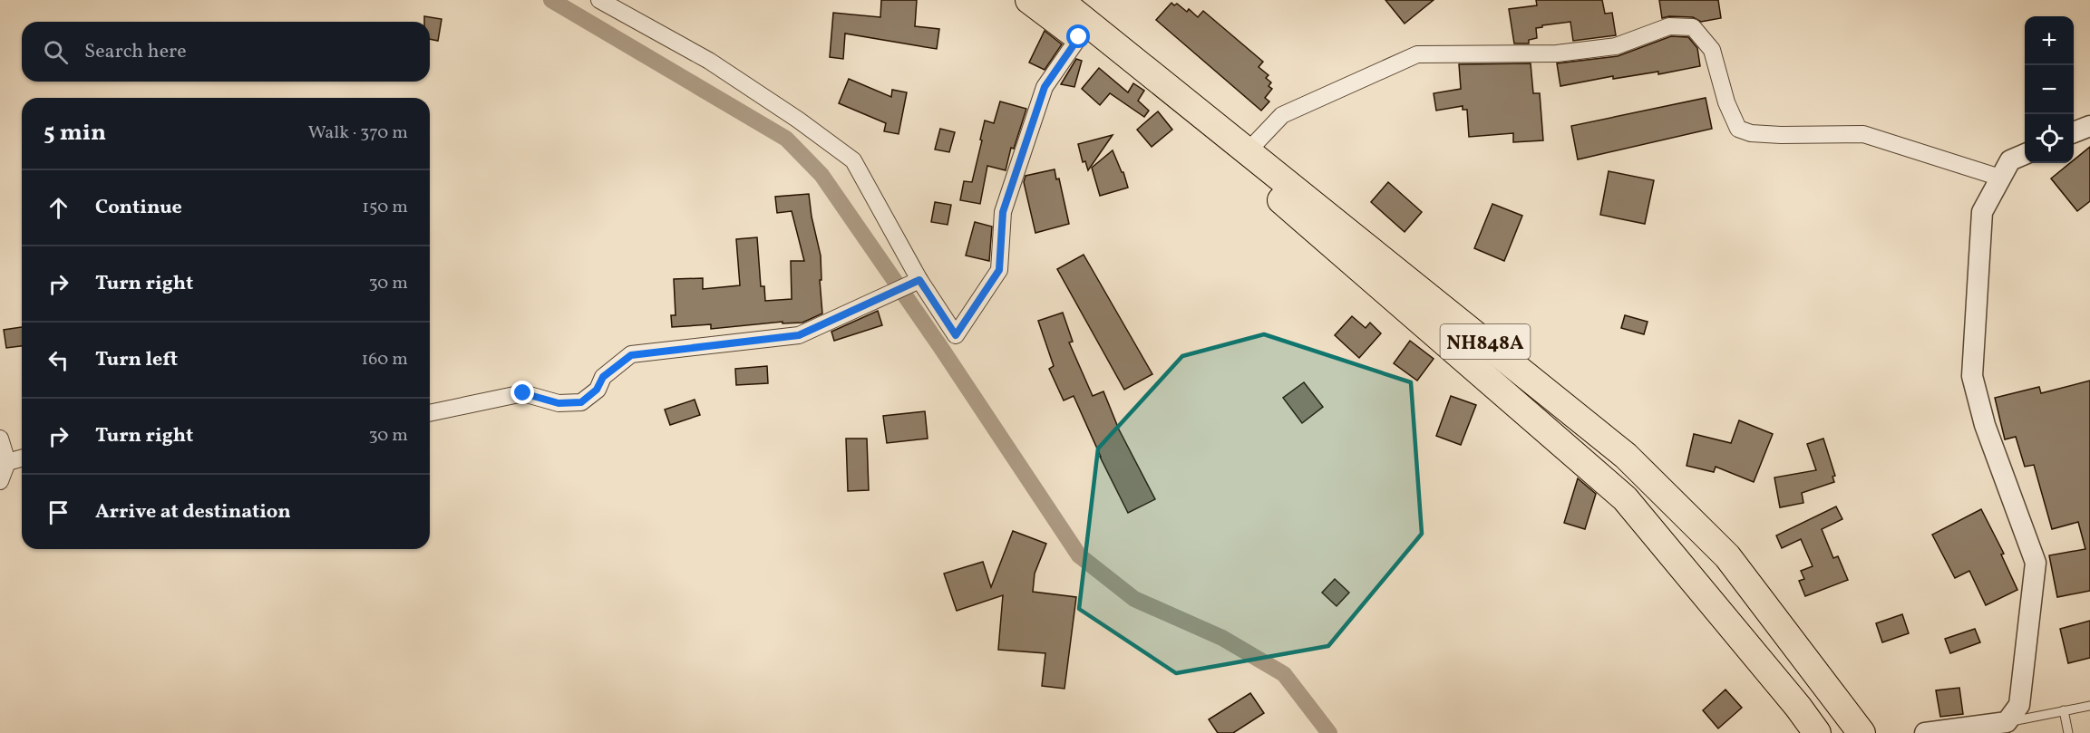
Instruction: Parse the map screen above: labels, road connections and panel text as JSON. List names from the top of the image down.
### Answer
{
  "streets": {
    "highway": ["NH848A"]
  },
  "page": {
    "map_buttons": ["+", "−"],
    "search": "Search here",
    "heading": ["5 min", "Walk · 370 m"],
    "list": [
      ["Continue", "150 m"],
      ["Turn right", "30 m"],
      ["Turn left", "160 m"],
      ["Turn right", "30 m"],
      "Arrive at destination"
    ]
  }
}
